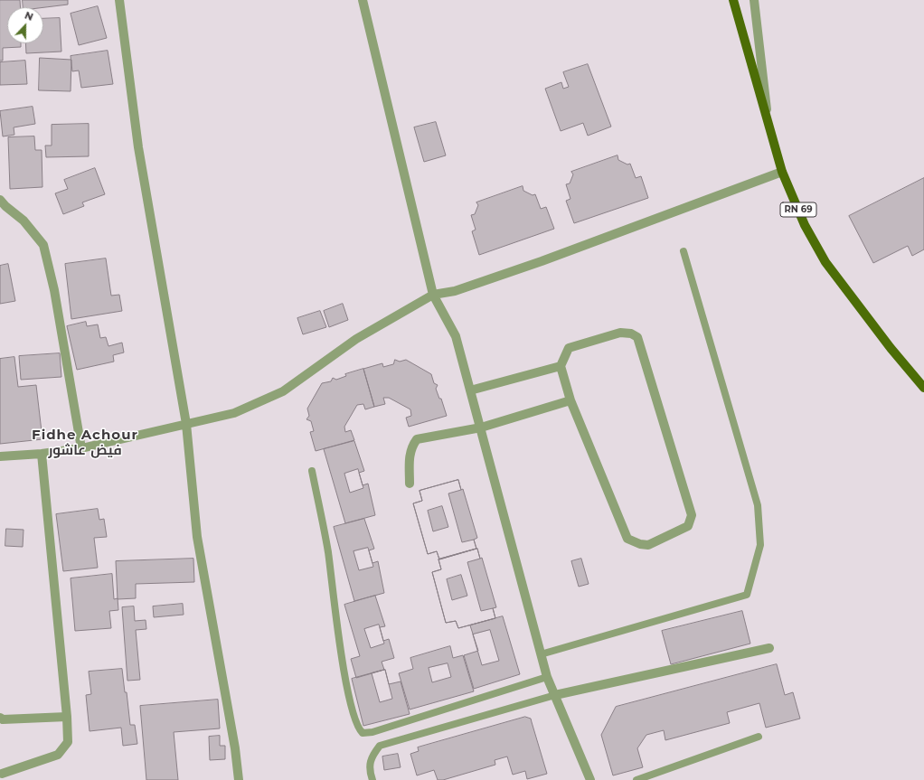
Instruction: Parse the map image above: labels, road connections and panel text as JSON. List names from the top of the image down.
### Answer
{
  "streets": {
    "main road": ["RN 69"]
  },
  "districts": ["Fidhe Achour فيض عاشور"],
  "north": "top"
}
